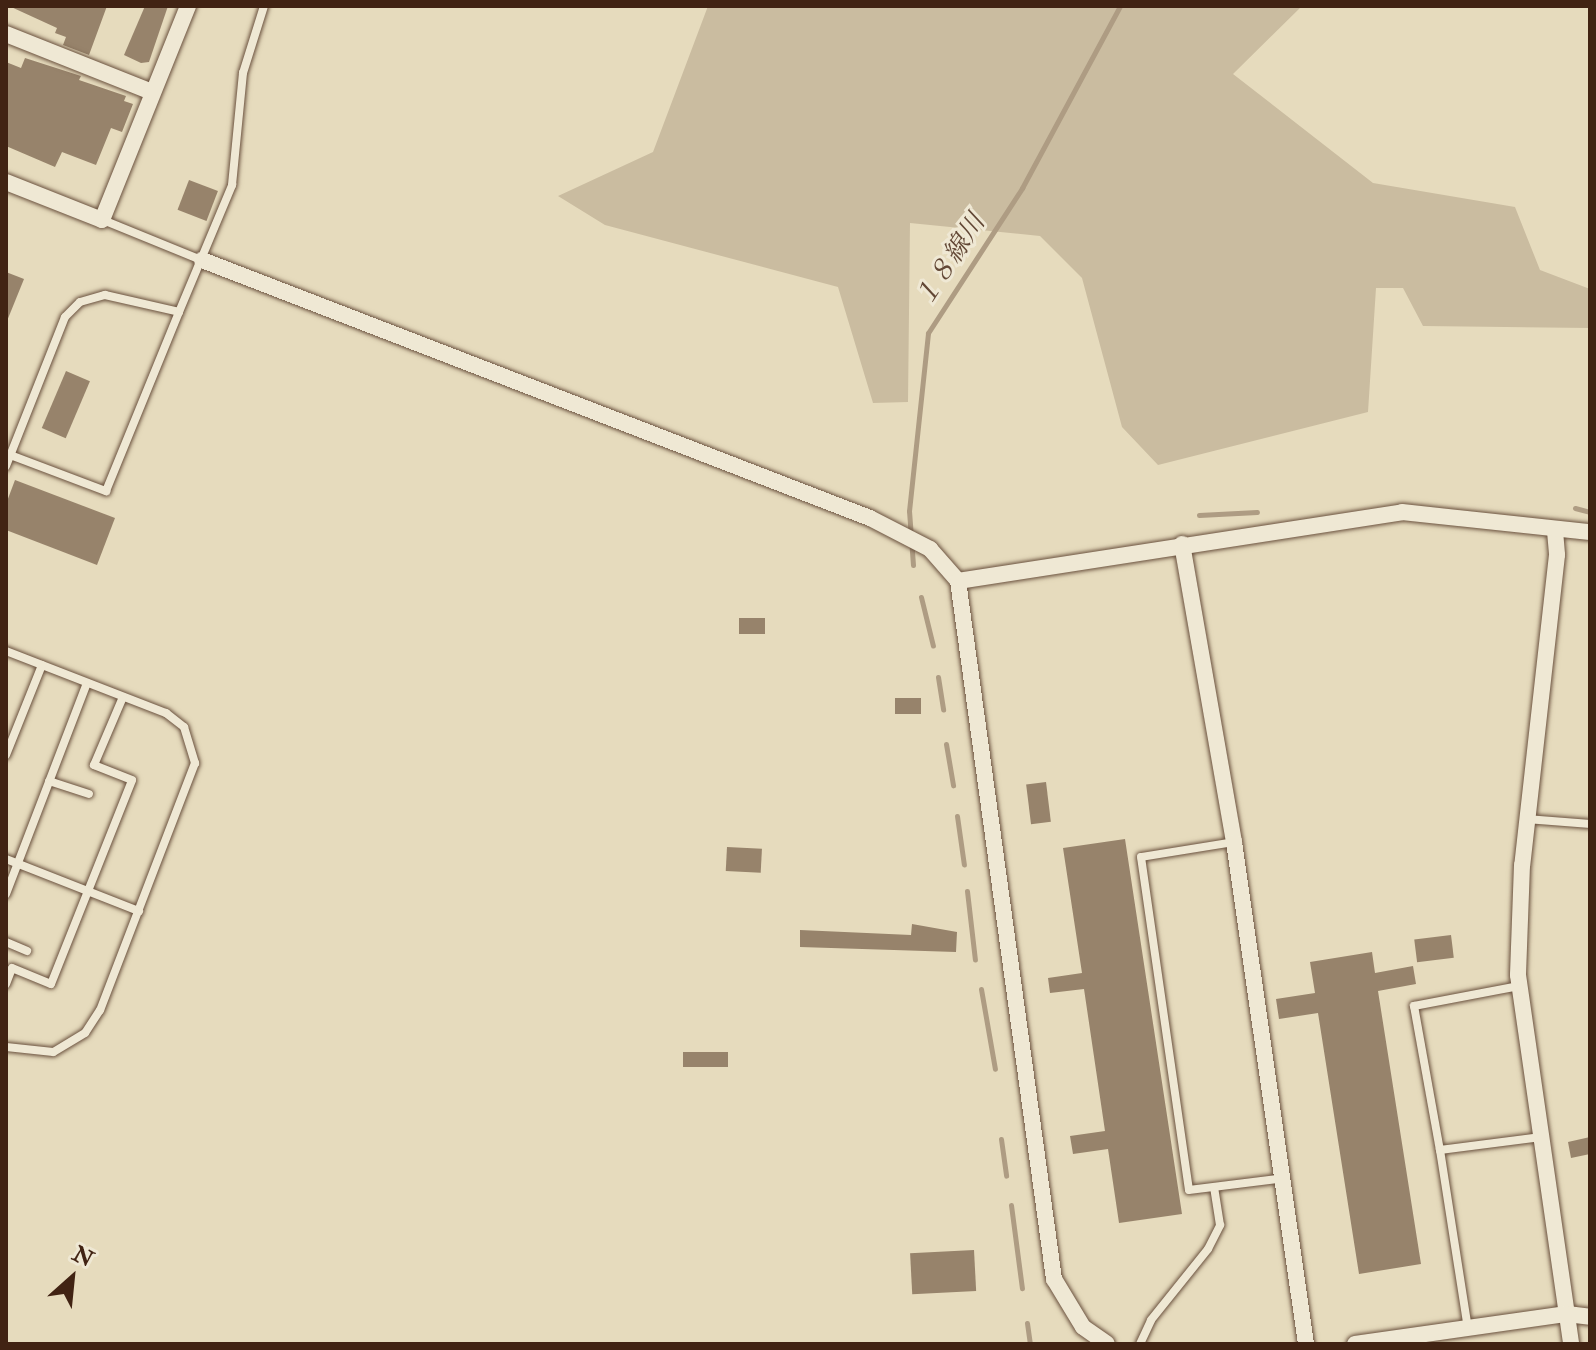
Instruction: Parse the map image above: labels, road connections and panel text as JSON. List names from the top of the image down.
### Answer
{
  "water": ["１８線川"],
  "north": "top right"
}
